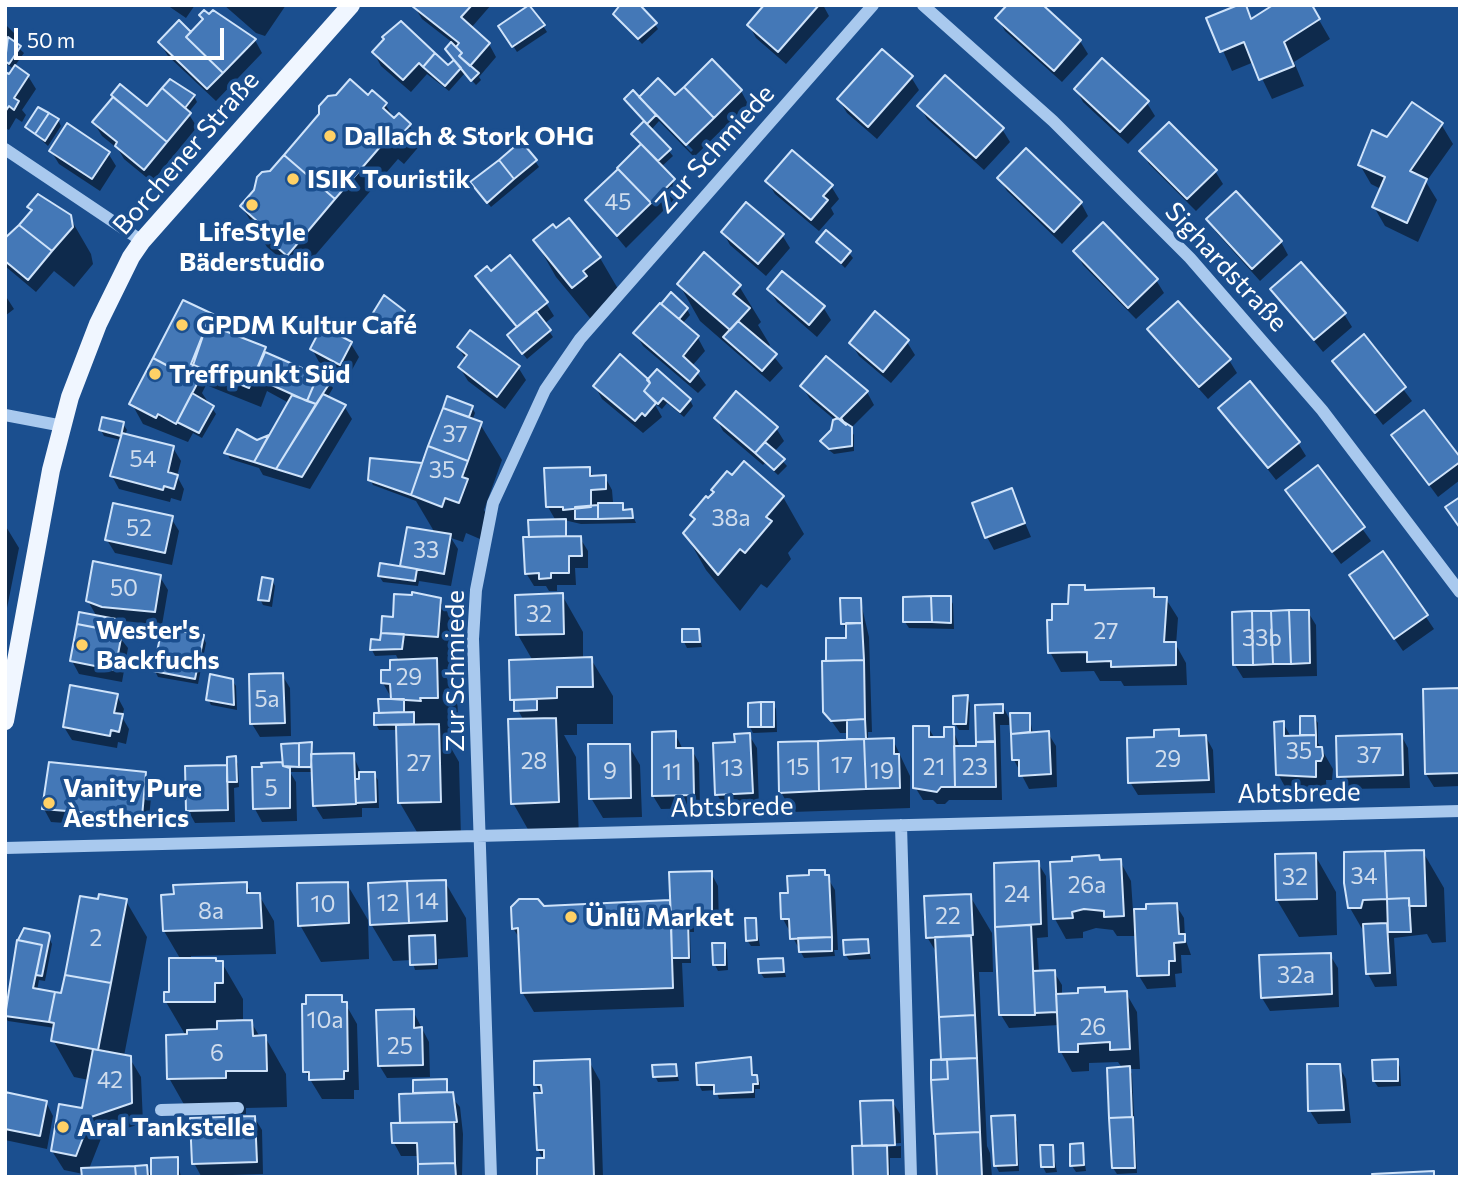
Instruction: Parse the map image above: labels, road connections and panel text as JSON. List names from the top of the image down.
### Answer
{
  "streets": {
    "main road": ["Borchener Straße"],
    "street": ["Zur Schmiede", "Sighardstraße", "Abtsbrede"]
  },
  "crossings": [
    ["Zur Schmiede", "Abtsbrede"]
  ],
  "places": [
    "Dallach & Stork OHG",
    "ISIK Touristik",
    "LifeStyle Bäderstudio",
    "GPDM Kultur Café",
    "Treffpunkt Süd",
    "Wester's Backfuchs",
    "Vanity Pure Àestherics",
    "Ünlü Market",
    "Aral Tankstelle"
  ],
  "house_numbers": [
    "45",
    "37",
    "54",
    "35",
    "38a",
    "52",
    "33",
    "50",
    "32",
    "27",
    "33b",
    "29",
    "5a",
    "35",
    "37",
    "29",
    "28",
    "27",
    "17",
    "15",
    "21",
    "23",
    "13",
    "9",
    "19",
    "11",
    "5",
    "34",
    "32",
    "26a",
    "24",
    "14",
    "12",
    "10",
    "8a",
    "22",
    "2",
    "32a",
    "10a",
    "26",
    "25",
    "6",
    "42"
  ],
  "scale_bar": "50 m"
}
